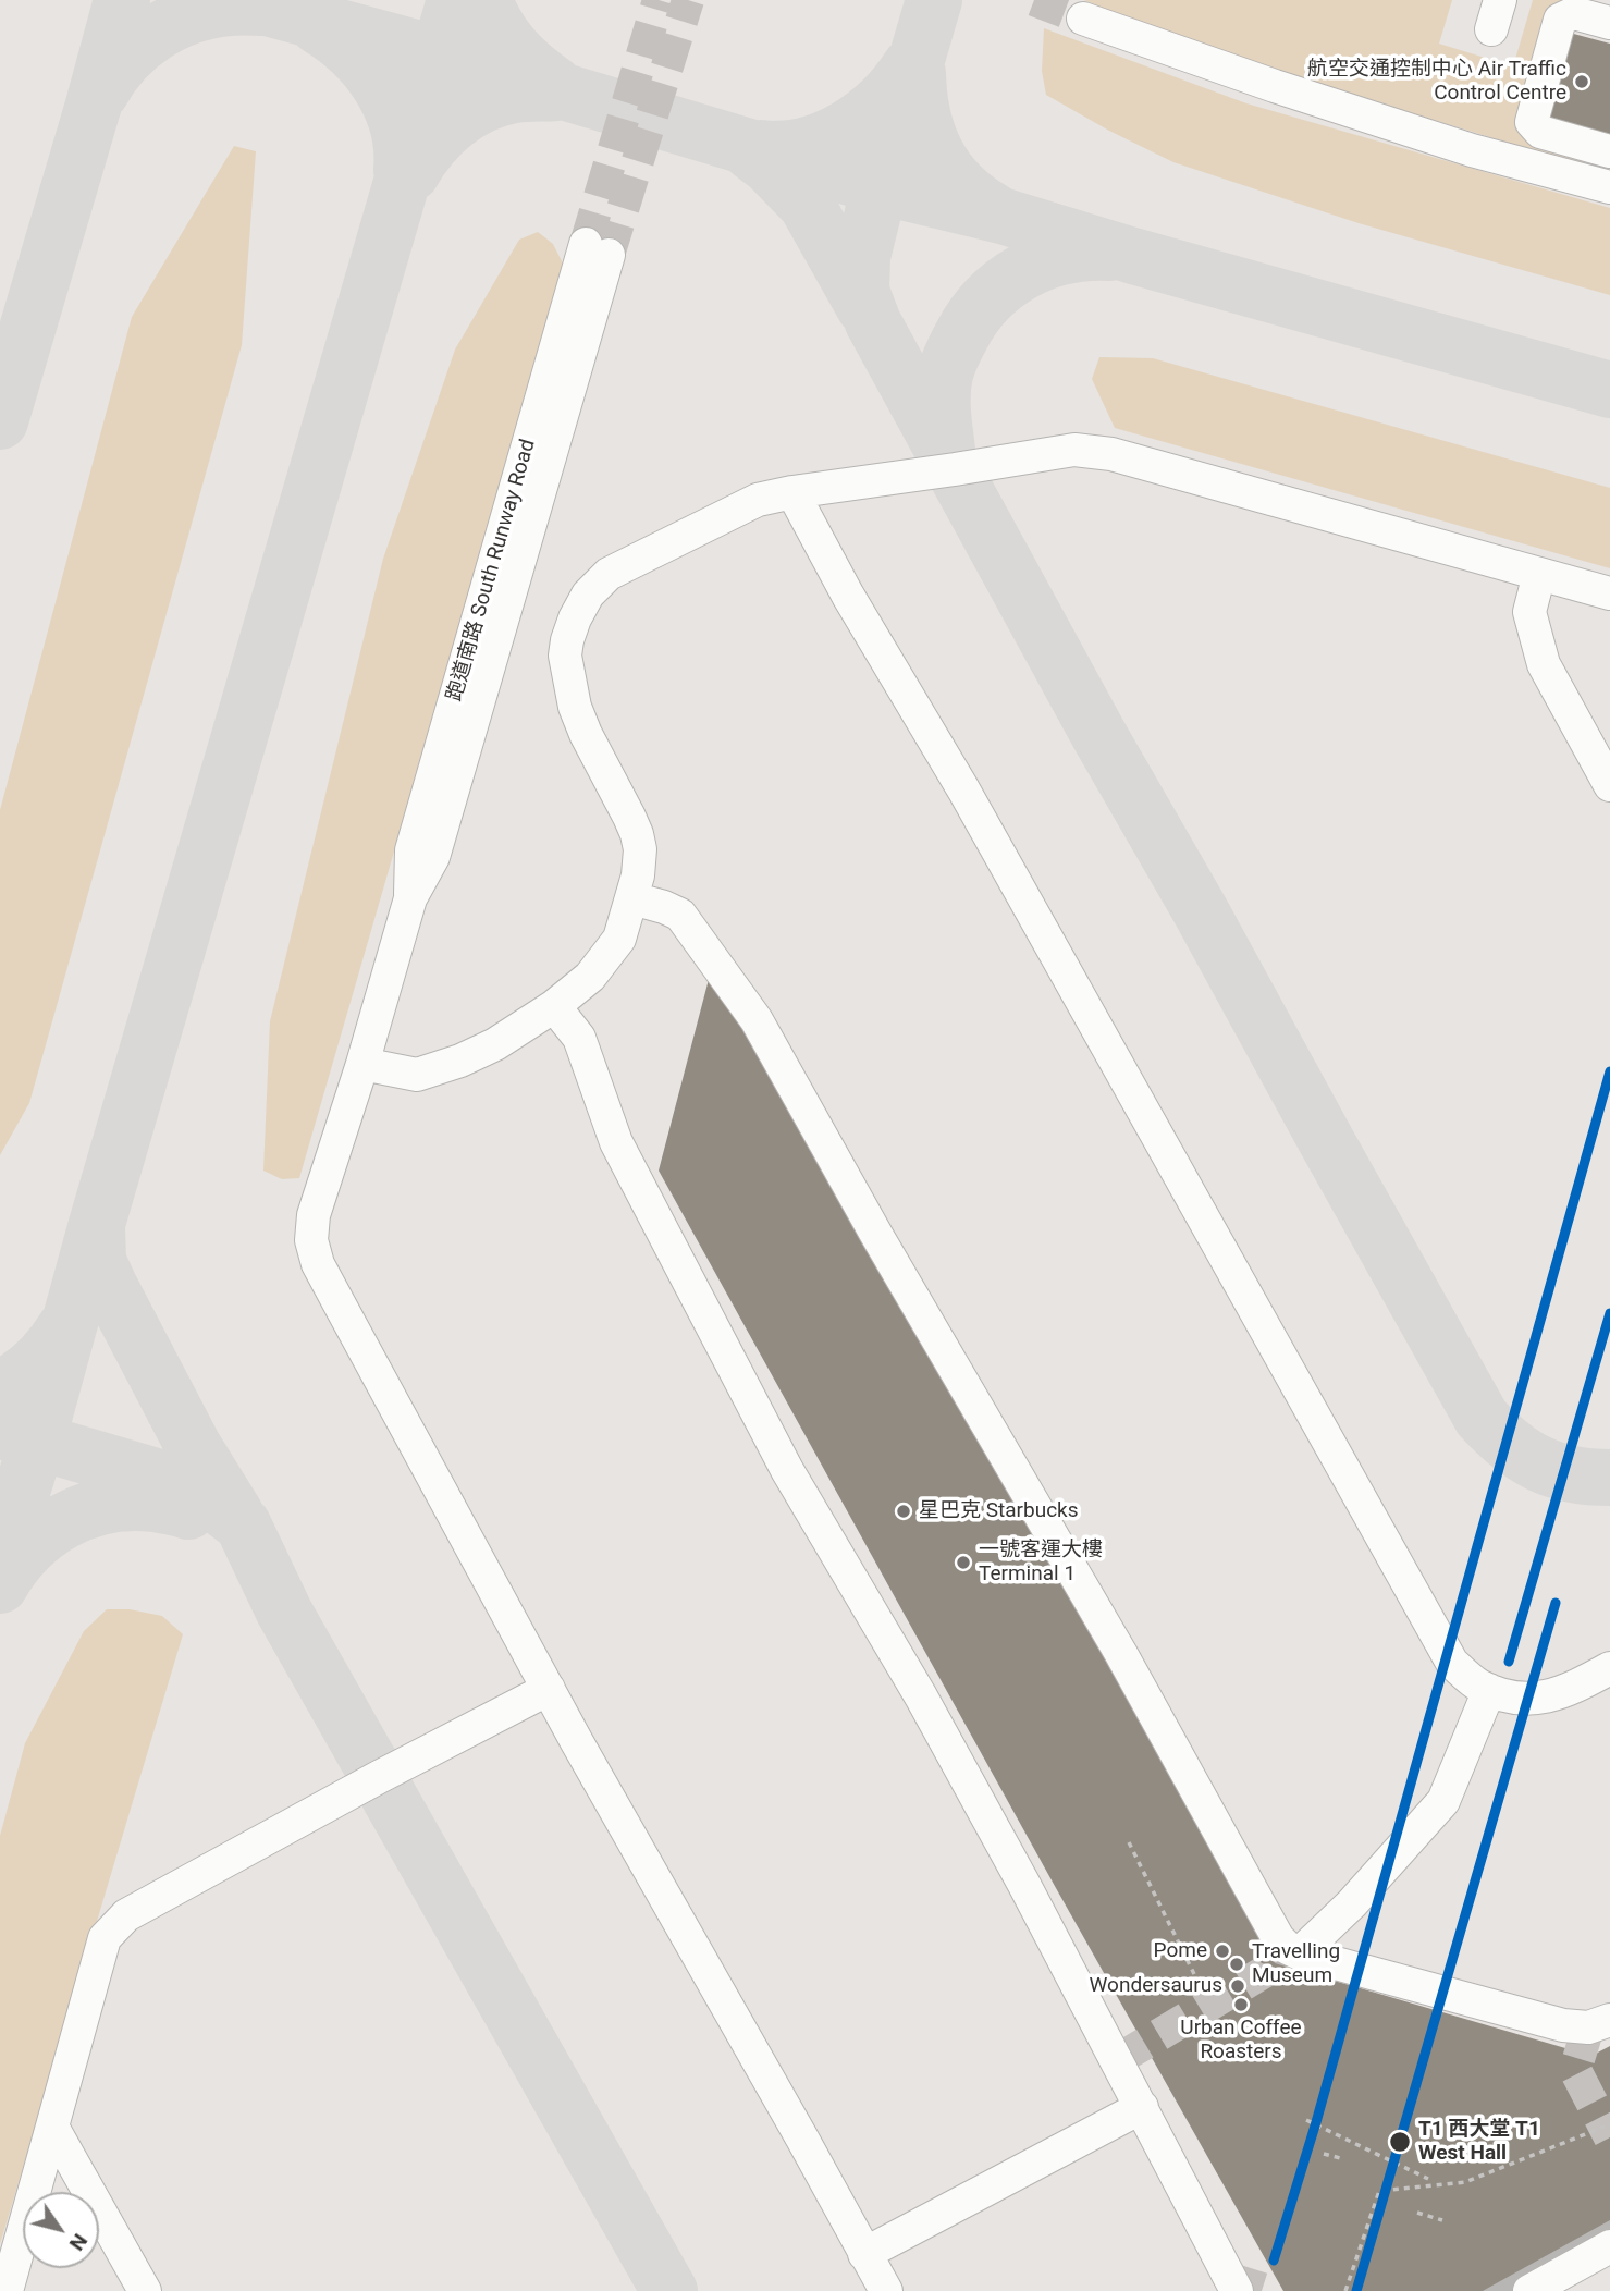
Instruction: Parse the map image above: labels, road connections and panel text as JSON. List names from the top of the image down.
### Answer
{
  "streets": {
    "lane": ["跑道南路 South Runway Road"]
  },
  "places": [
    "航空交通控制中心 Air Traffic Control Centre",
    "星巴克 Starbucks",
    "一號客運大樓 Terminal 1",
    "Pome",
    "Travelling Museum",
    "Wondersaurus",
    "Urban Coffee Roasters",
    "T1 西大堂 T1 West Hall"
  ],
  "north": "bottom right"
}
